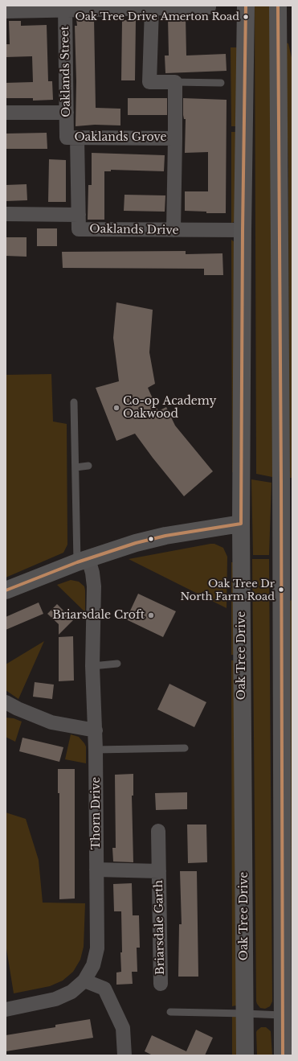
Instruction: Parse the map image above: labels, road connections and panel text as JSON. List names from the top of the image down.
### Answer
{
  "streets": {
    "street": [
      "Oaklands Street",
      "Oaklands Grove",
      "Oaklands Drive",
      "Oak Tree Drive",
      "Thorn Drive",
      "Briarsdale Garth"
    ]
  },
  "crossings": [
    ["Oaklands Street", "Oaklands Grove"],
    ["Oaklands Street", "Oaklands Drive"],
    ["Oaklands Grove", "Oaklands Drive"],
    ["Oaklands Drive", "Oak Tree Drive"],
    ["Thorn Drive", "Briarsdale Garth"]
  ],
  "places": [
    "Oak Tree Drive Amerton Road",
    "Co-op Academy Oakwood",
    "Oak Tree Dr North Farm Road",
    "Briarsdale Croft"
  ]
}
